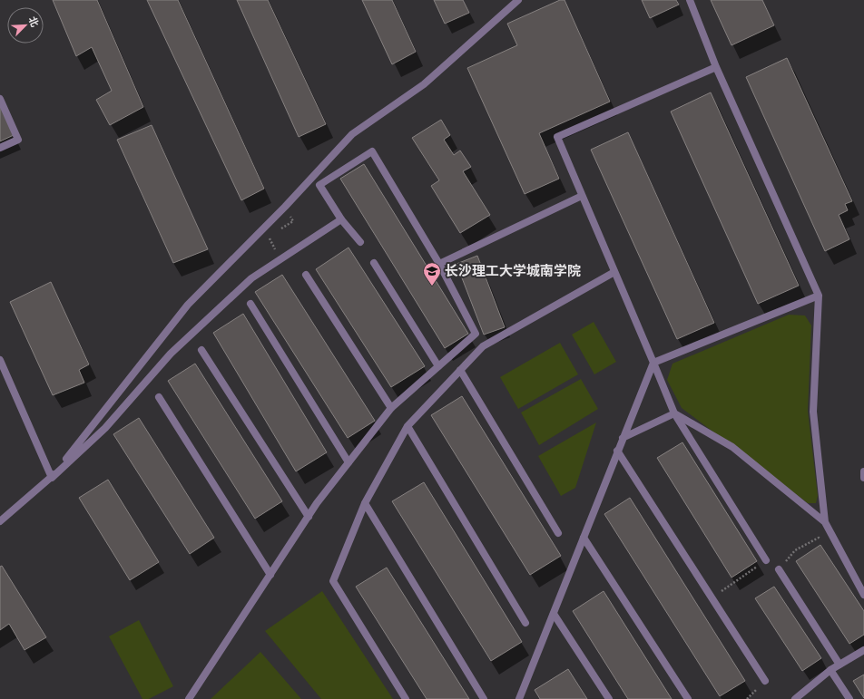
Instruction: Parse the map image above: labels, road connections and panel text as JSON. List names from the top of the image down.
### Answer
{
  "places": {
    "school or university": ["长沙理工大学城南学院"]
  },
  "north": "top right"
}
